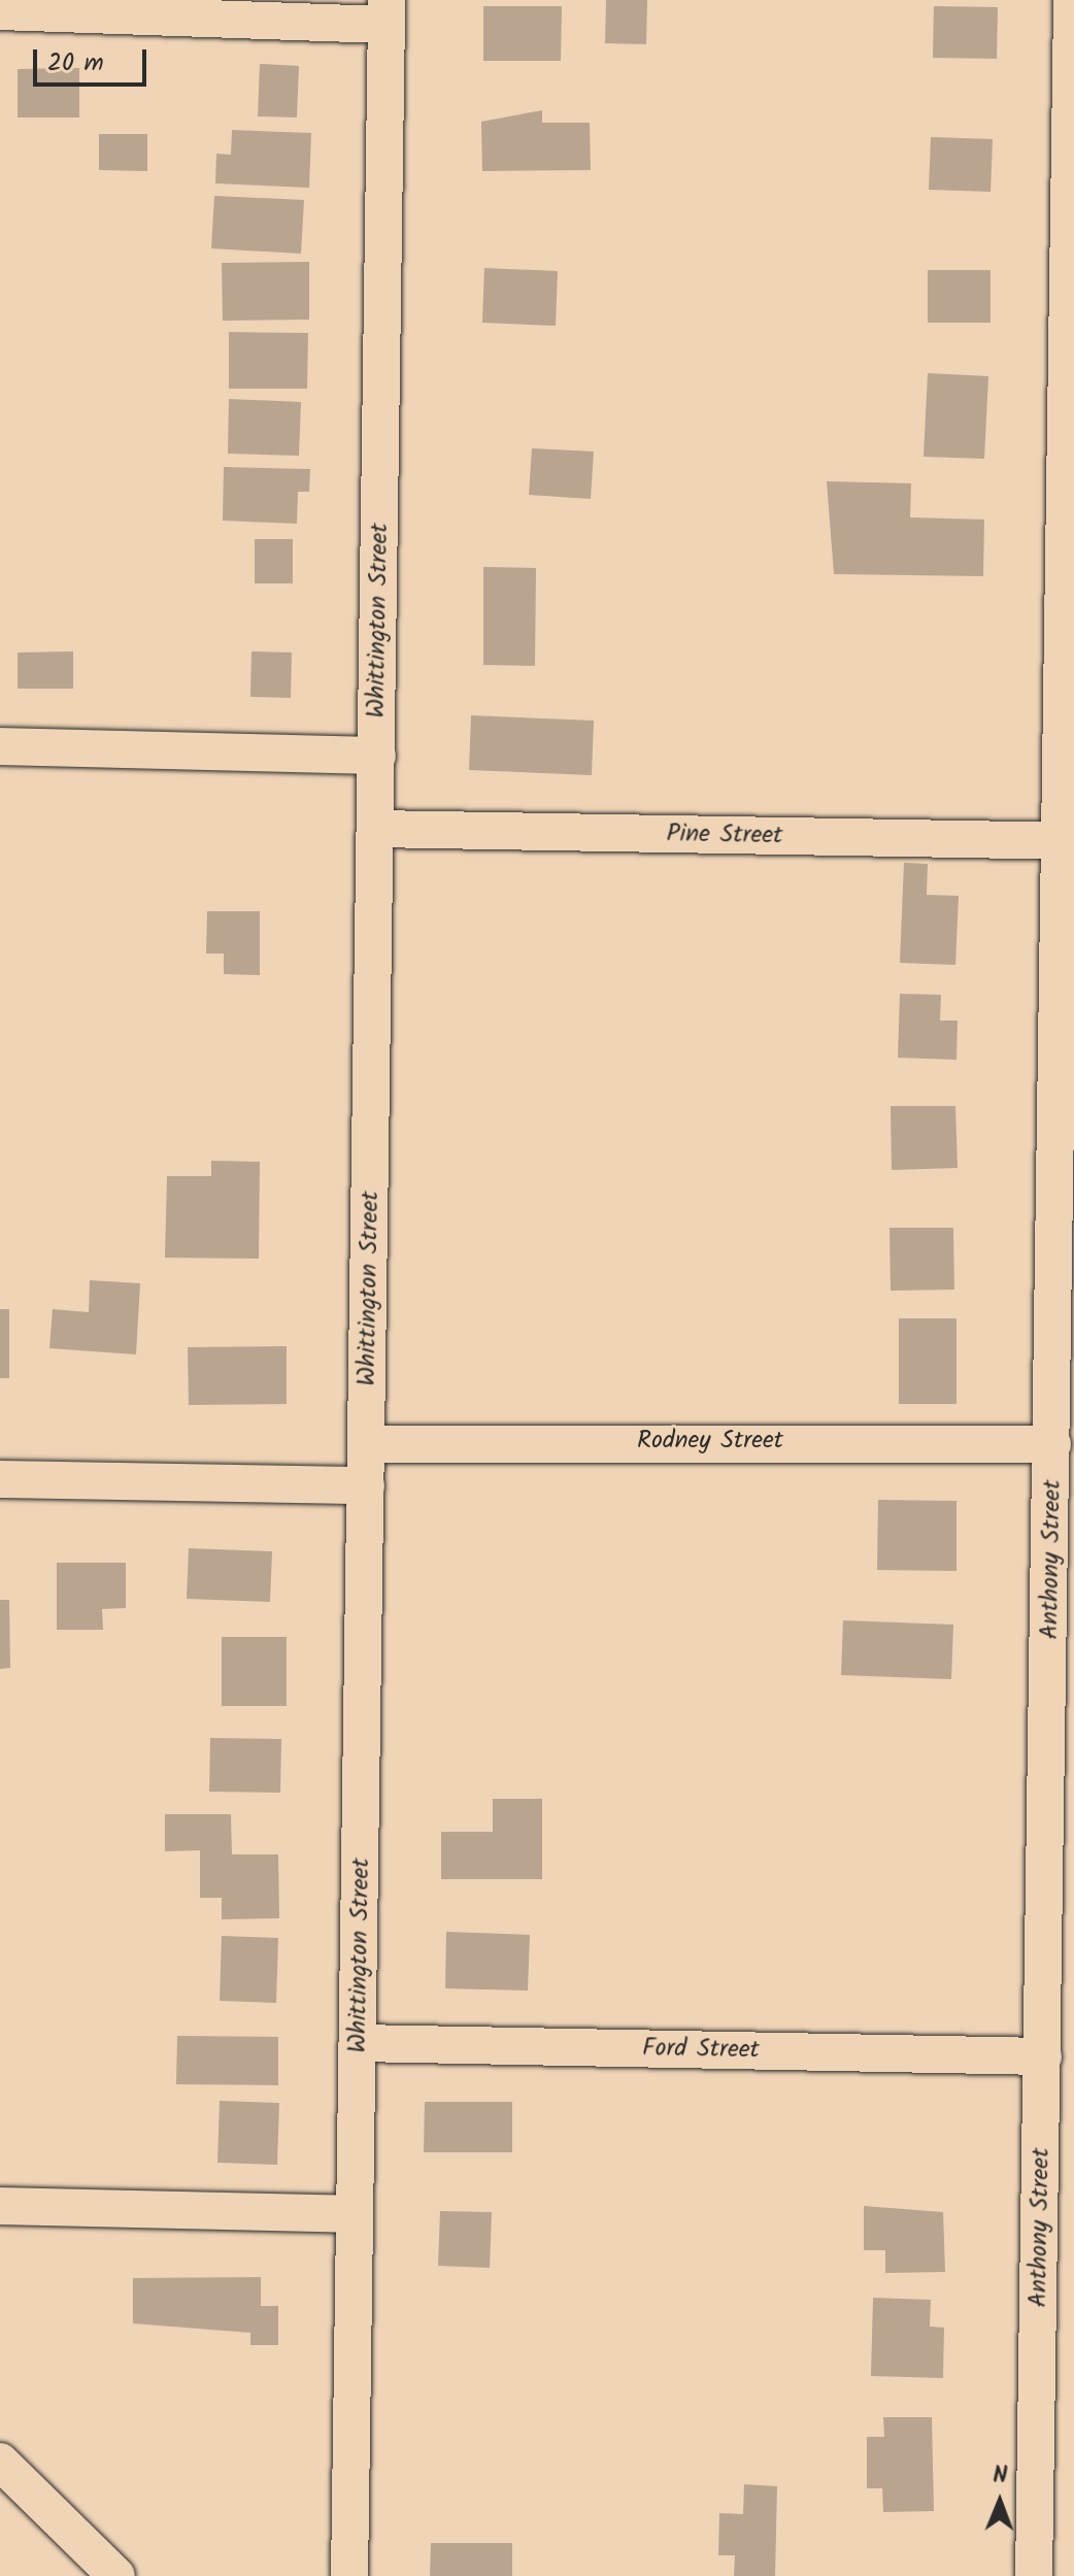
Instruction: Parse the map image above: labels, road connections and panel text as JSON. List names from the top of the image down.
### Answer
{
  "streets": {
    "street": [
      "Whittington Street",
      "Pine Street",
      "Rodney Street",
      "Anthony Street",
      "Ford Street"
    ]
  },
  "crossings": [
    ["Whittington Street", "Pine Street"],
    ["Whittington Street", "Rodney Street"],
    ["Whittington Street", "Ford Street"],
    ["Pine Street", "Anthony Street"],
    ["Rodney Street", "Anthony Street"],
    ["Anthony Street", "Ford Street"]
  ],
  "scale_bar": "20 m",
  "north": "top"
}
